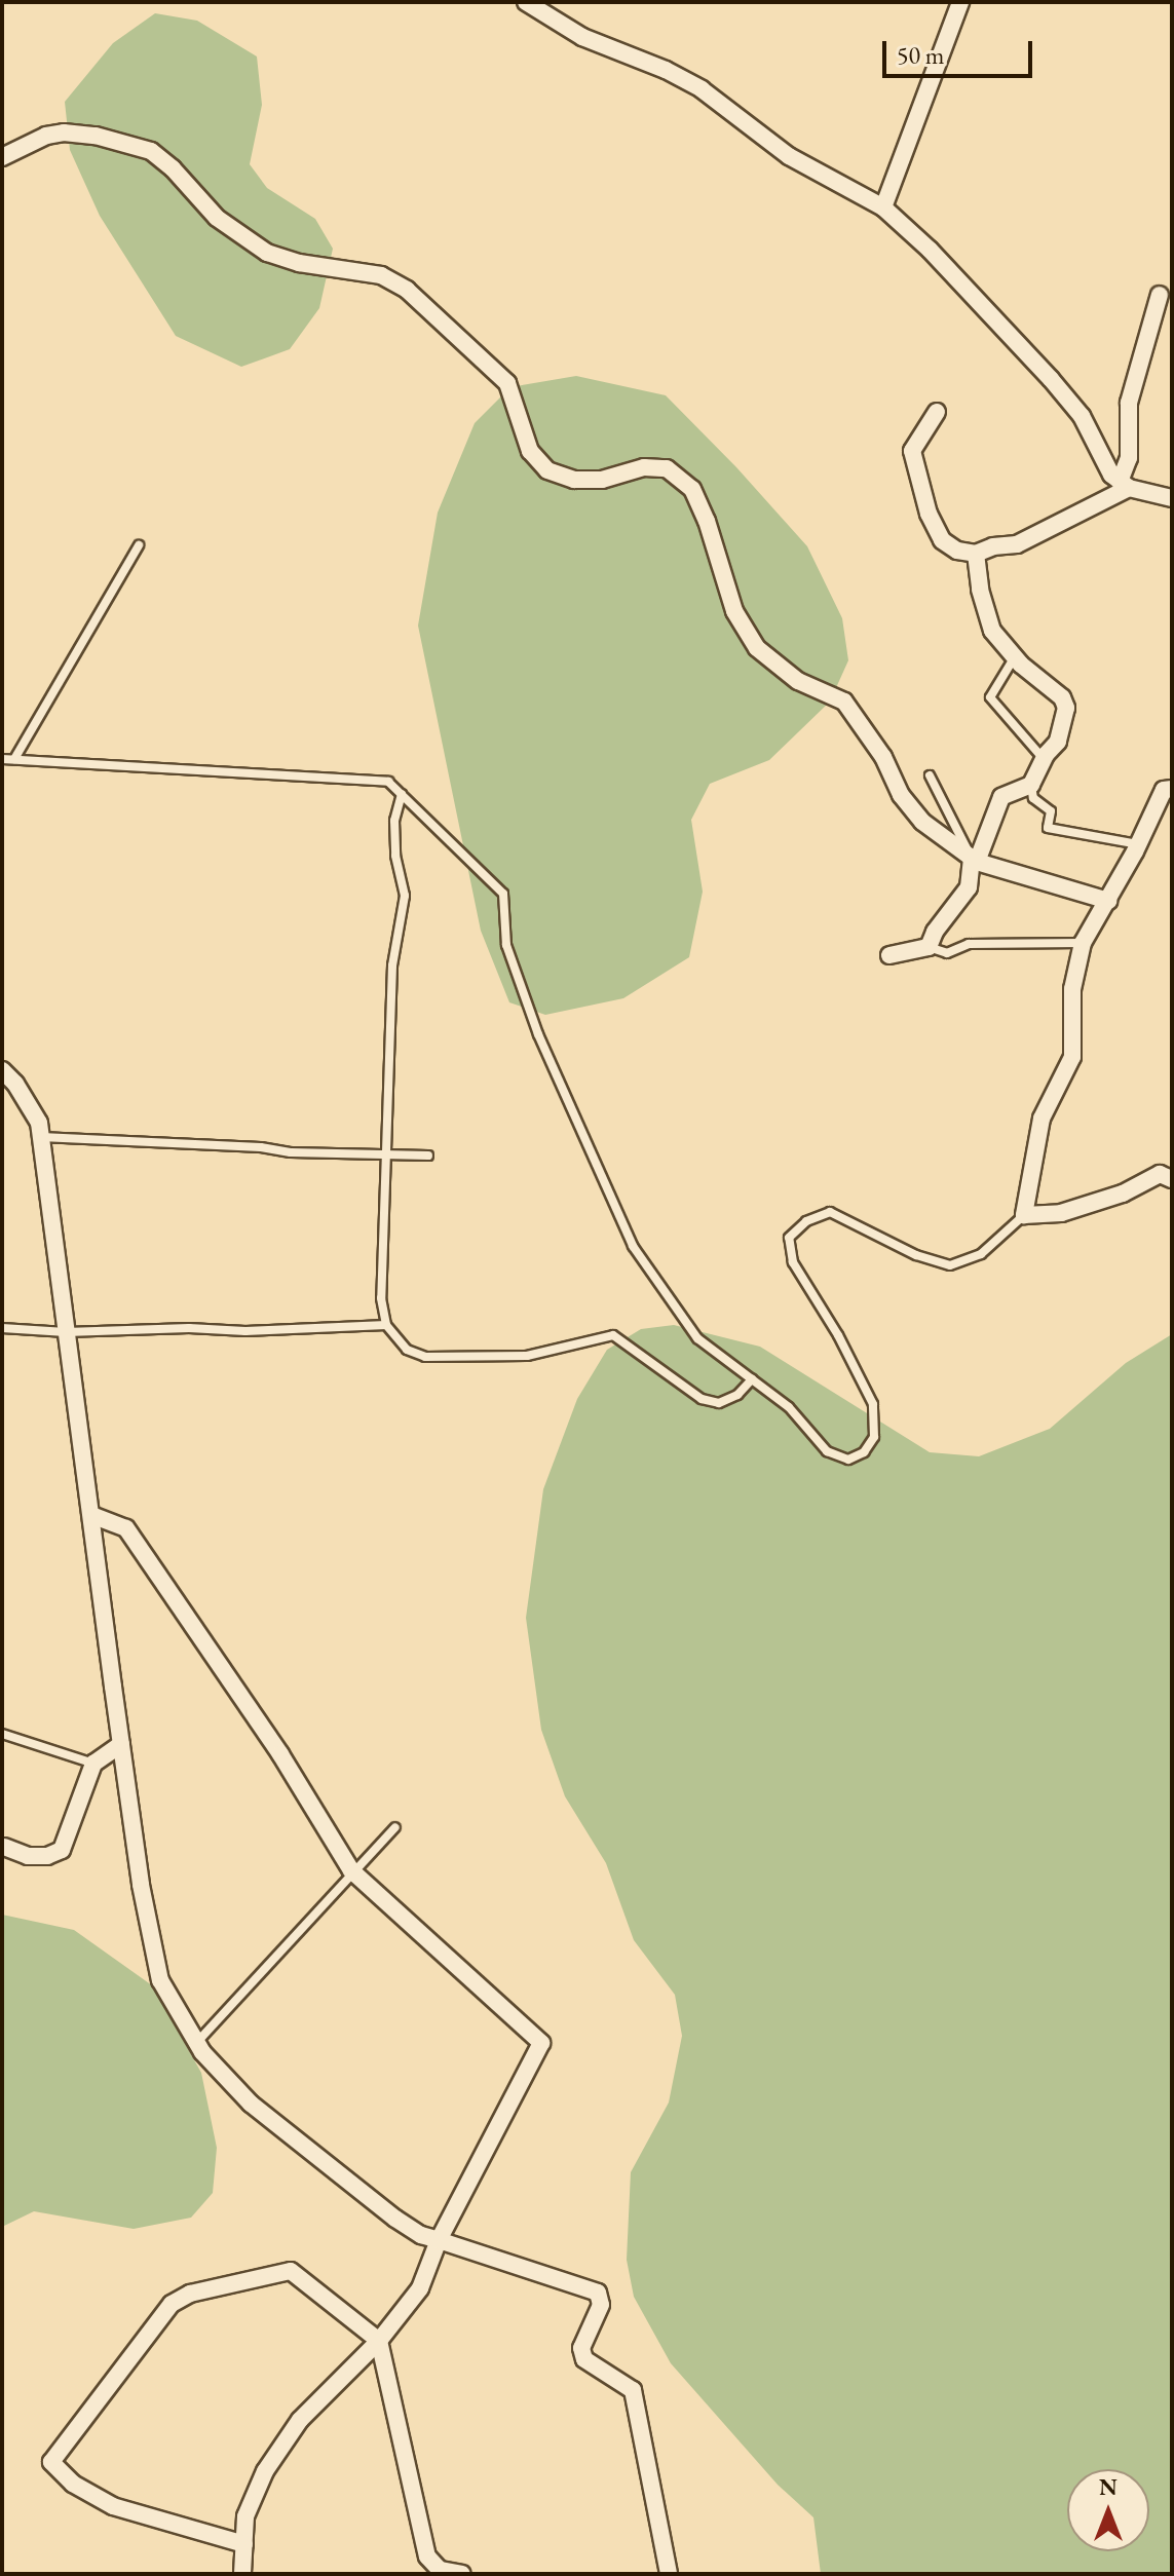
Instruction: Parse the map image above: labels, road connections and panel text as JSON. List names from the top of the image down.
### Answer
{
  "scale_bar": "50 m",
  "north": "top"
}
